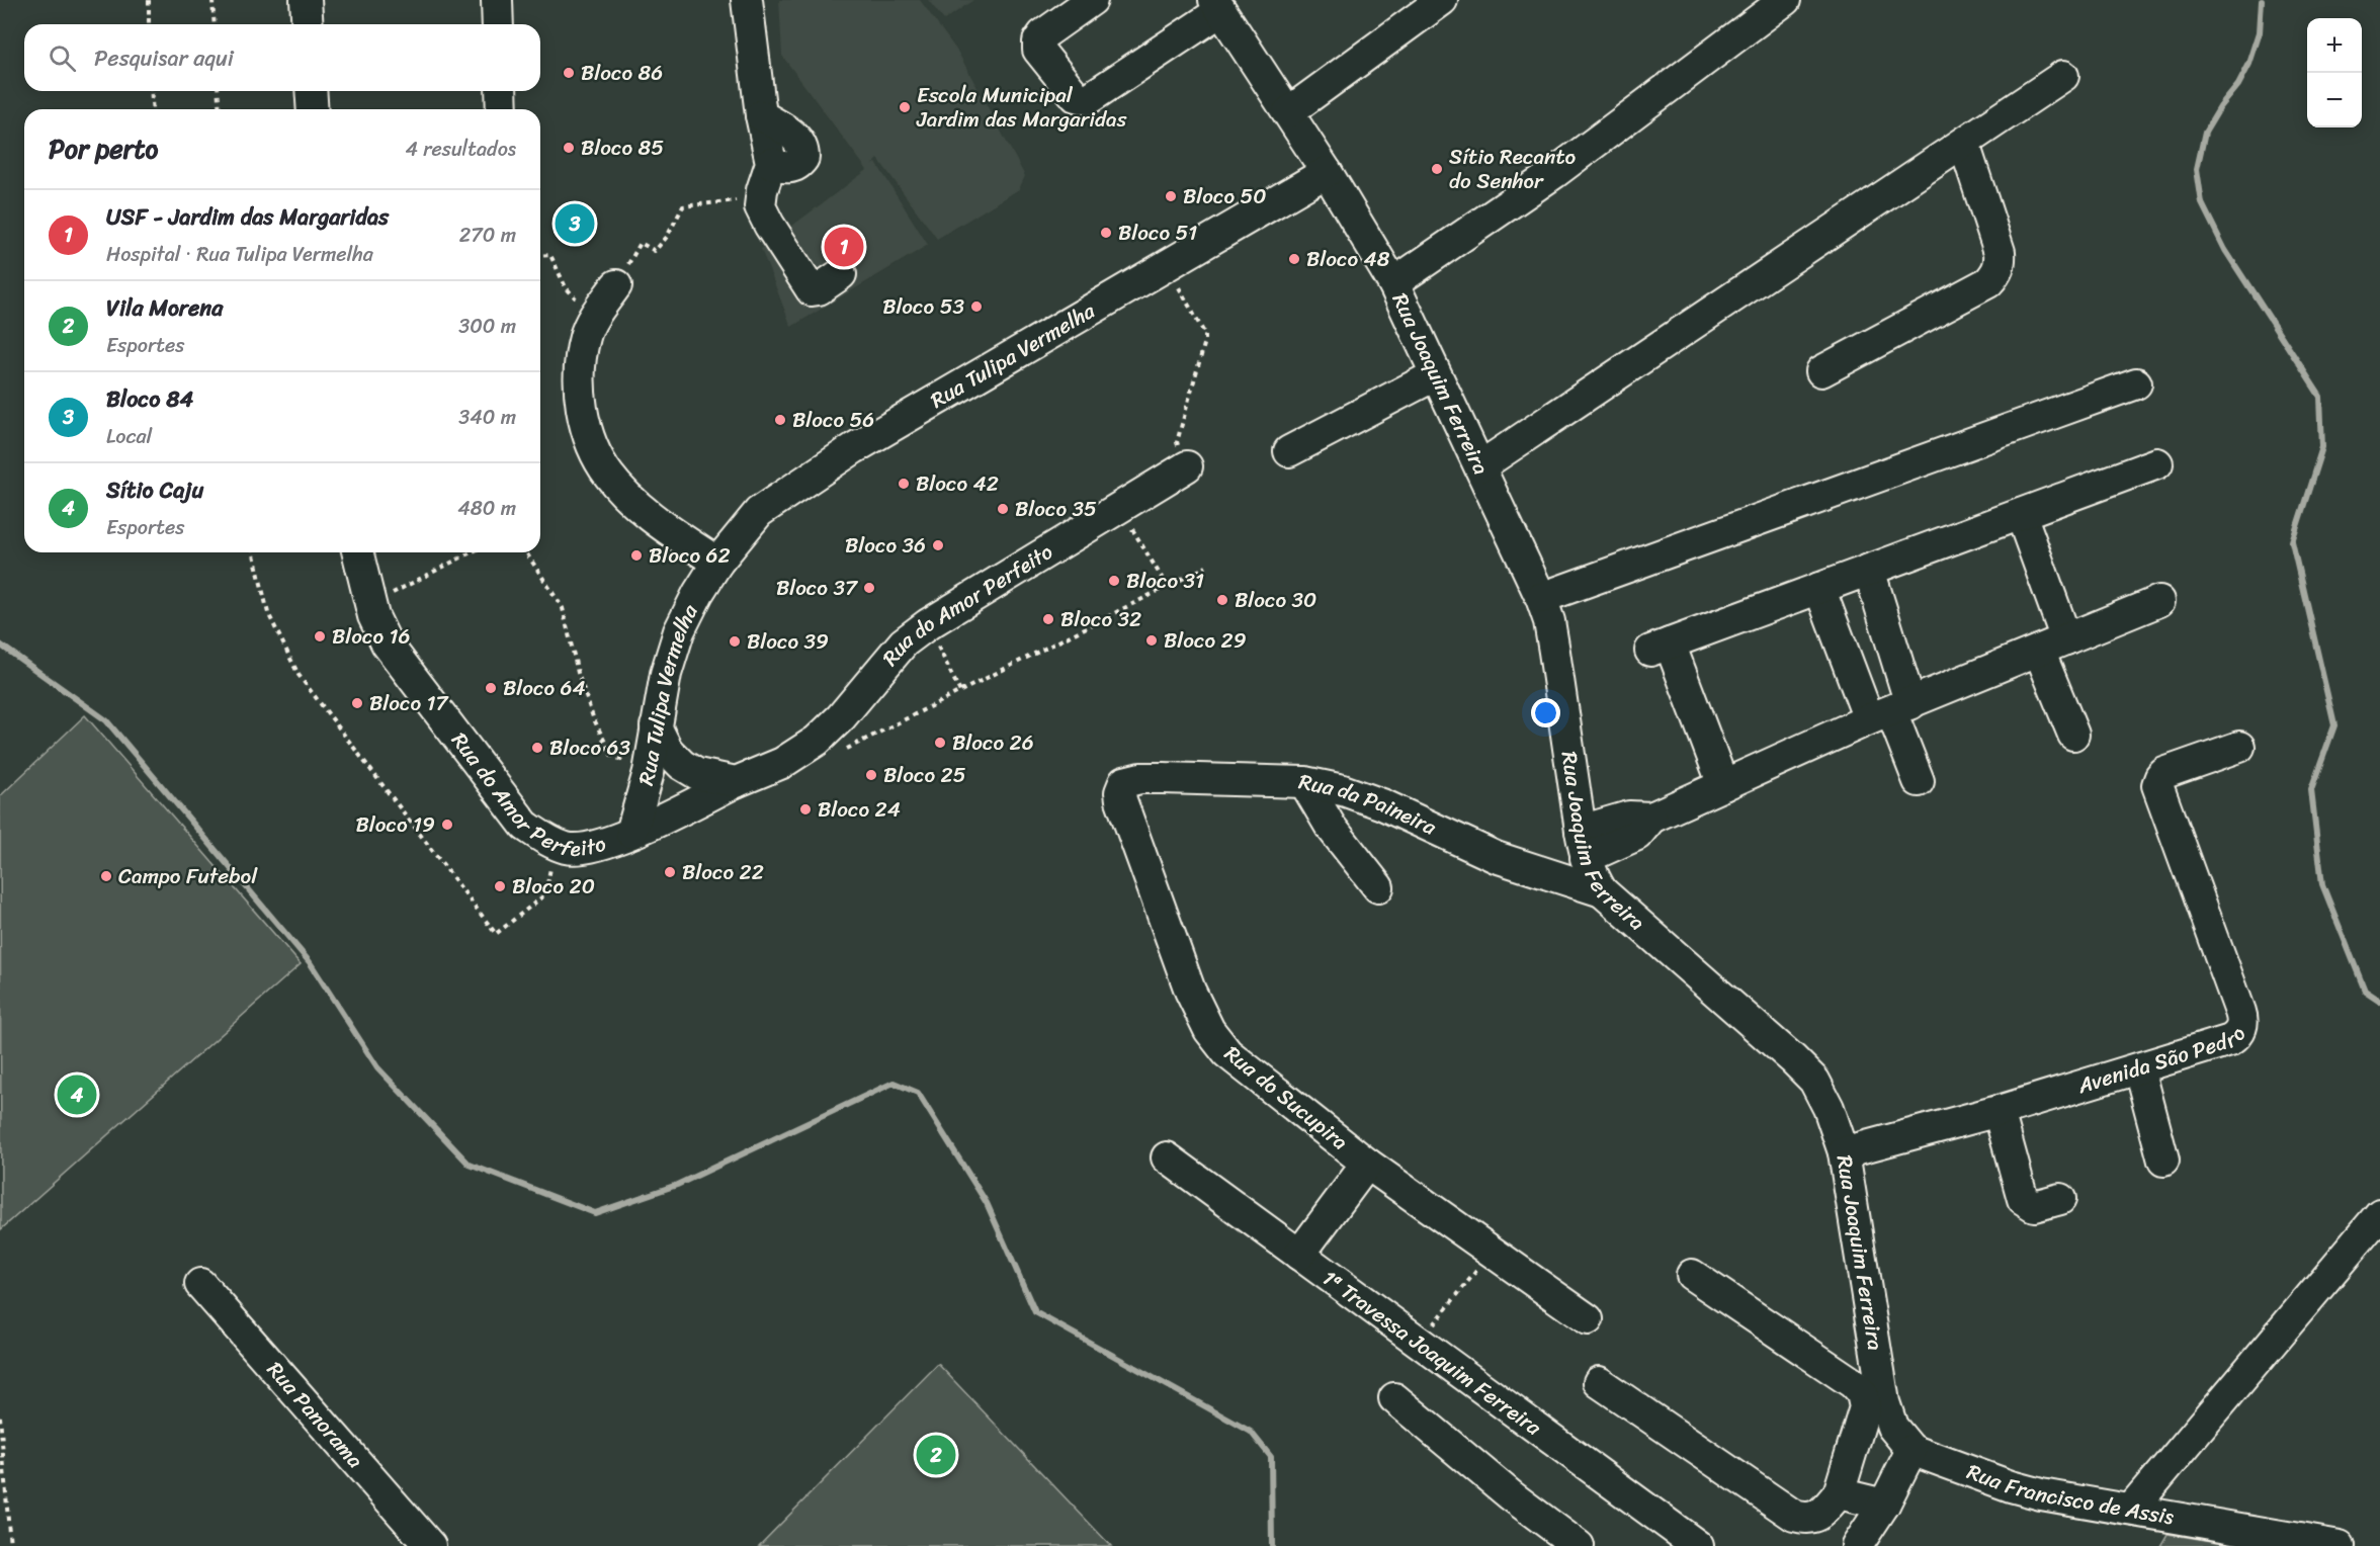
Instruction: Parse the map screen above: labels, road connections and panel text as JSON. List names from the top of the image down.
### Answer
{
  "streets": {
    "street": [
      "Rua Tulipa Vermelha",
      "Rua Joaquim Ferreira",
      "Rua do Amor Perfeito",
      "Rua da Paineira",
      "Avenida São Pedro",
      "Rua do Sucupira",
      "1ª Travessa Joaquim Ferreira",
      "Rua Panorama",
      "Rua Francisco de Assis"
    ]
  },
  "crossings": [
    ["Rua Tulipa Vermelha", "Rua Joaquim Ferreira"],
    ["Rua Tulipa Vermelha", "Rua do Amor Perfeito"],
    ["Rua Joaquim Ferreira", "Rua da Paineira"],
    ["Rua Joaquim Ferreira", "Avenida São Pedro"],
    ["Rua Joaquim Ferreira", "Rua Francisco de Assis"],
    ["Rua da Paineira", "Rua do Sucupira"],
    ["Rua do Sucupira", "1ª Travessa Joaquim Ferreira"]
  ],
  "places": [
    "Bloco 86",
    "Escola Municipal Jardim das Margaridas",
    "Bloco 85",
    "Sítio Recanto do Senhor",
    "Bloco 50",
    "Bloco 51",
    "Bloco 48",
    "Bloco 53",
    "Bloco 56",
    "Bloco 42",
    "Bloco 35",
    "Bloco 36",
    "Bloco 62",
    "Bloco 31",
    "Bloco 37",
    "Bloco 30",
    "Bloco 32",
    "Bloco 16",
    "Bloco 29",
    "Bloco 39",
    "Bloco 64",
    "Bloco 17",
    "Bloco 26",
    "Bloco 63",
    "Bloco 25",
    "Bloco 24",
    "Bloco 19",
    "Bloco 22",
    "Campo Futebol",
    "Bloco 20"
  ],
  "page": {
    "map_buttons": ["+", "−"],
    "search": "Pesquisar aqui",
    "heading": ["Por perto", "4 resultados"],
    "list": [
      {
        "mark": "1",
        "name": "USF - Jardim das Margaridas",
        "note": "Hospital · Rua Tulipa Vermelha",
        "value": "270 m"
      },
      {
        "mark": "2",
        "name": "Vila Morena",
        "note": "Esportes",
        "value": "300 m"
      },
      {
        "mark": "3",
        "name": "Bloco 84",
        "note": "Local",
        "value": "340 m"
      },
      {
        "mark": "4",
        "name": "Sítio Caju",
        "note": "Esportes",
        "value": "480 m"
      }
    ],
    "pins": [
      "3",
      "1",
      "4",
      "2"
    ]
  }
}
